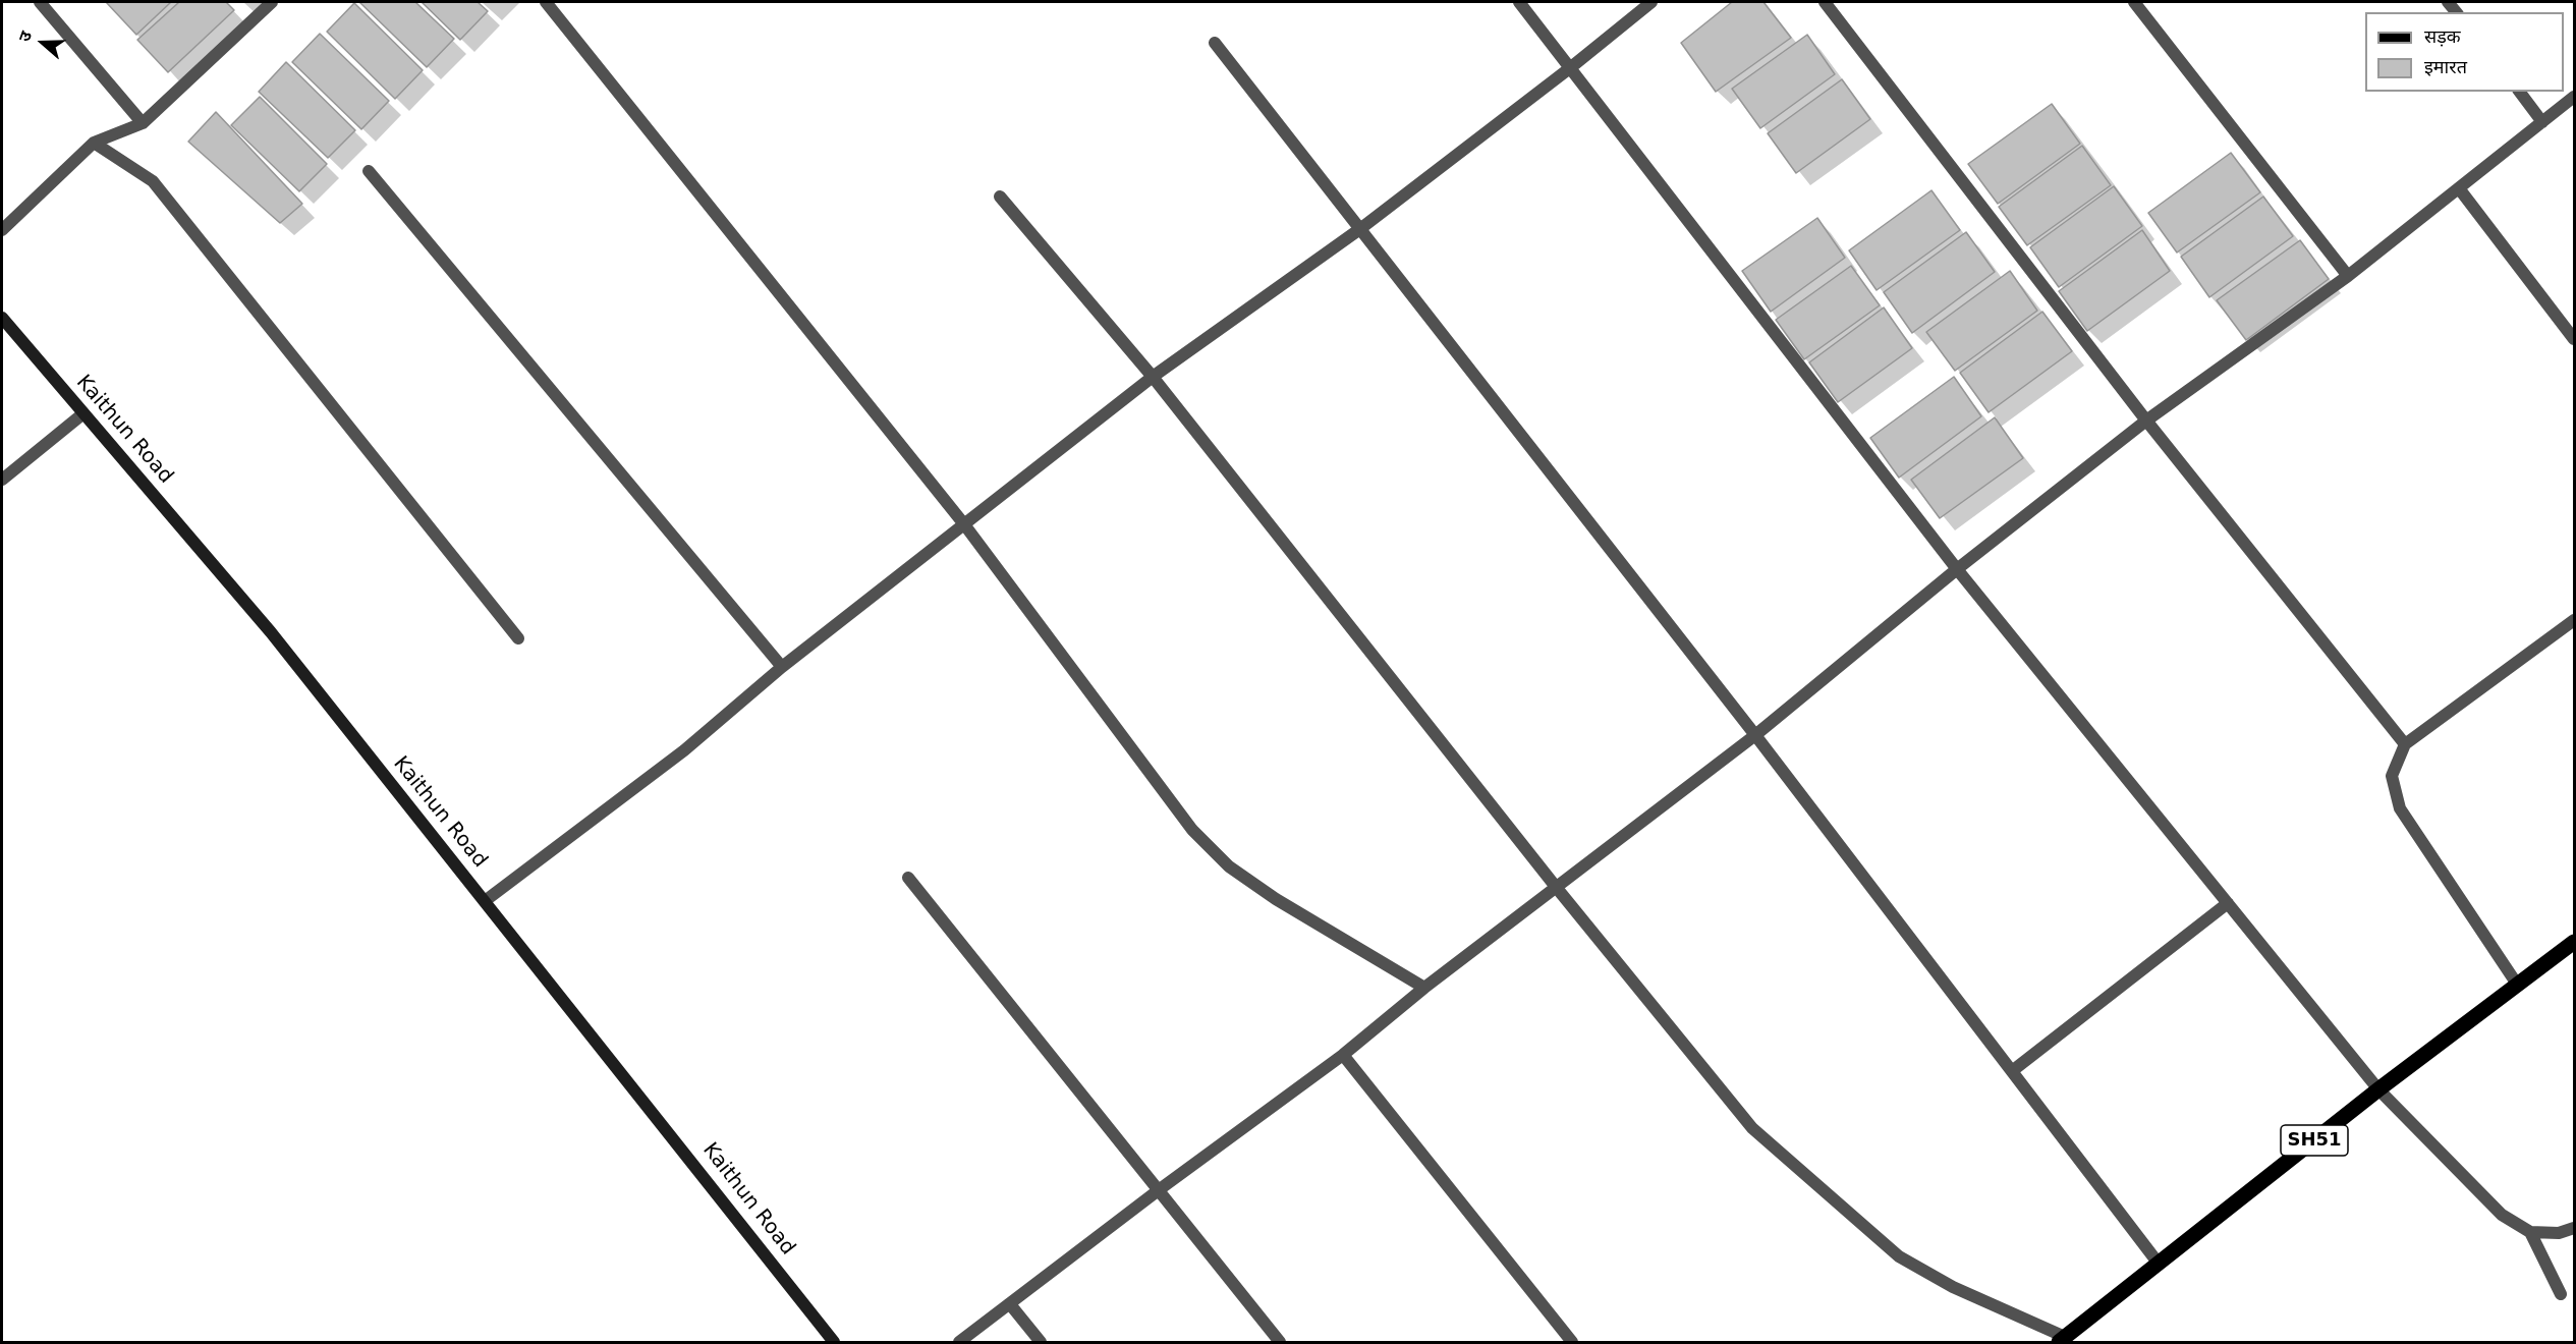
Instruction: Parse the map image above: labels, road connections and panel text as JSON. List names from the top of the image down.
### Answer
{
  "streets": {
    "main road": ["SH51"],
    "street": ["Kaithun Road"]
  },
  "legend": ["सड़क", "इमारत"],
  "north": "left"
}
